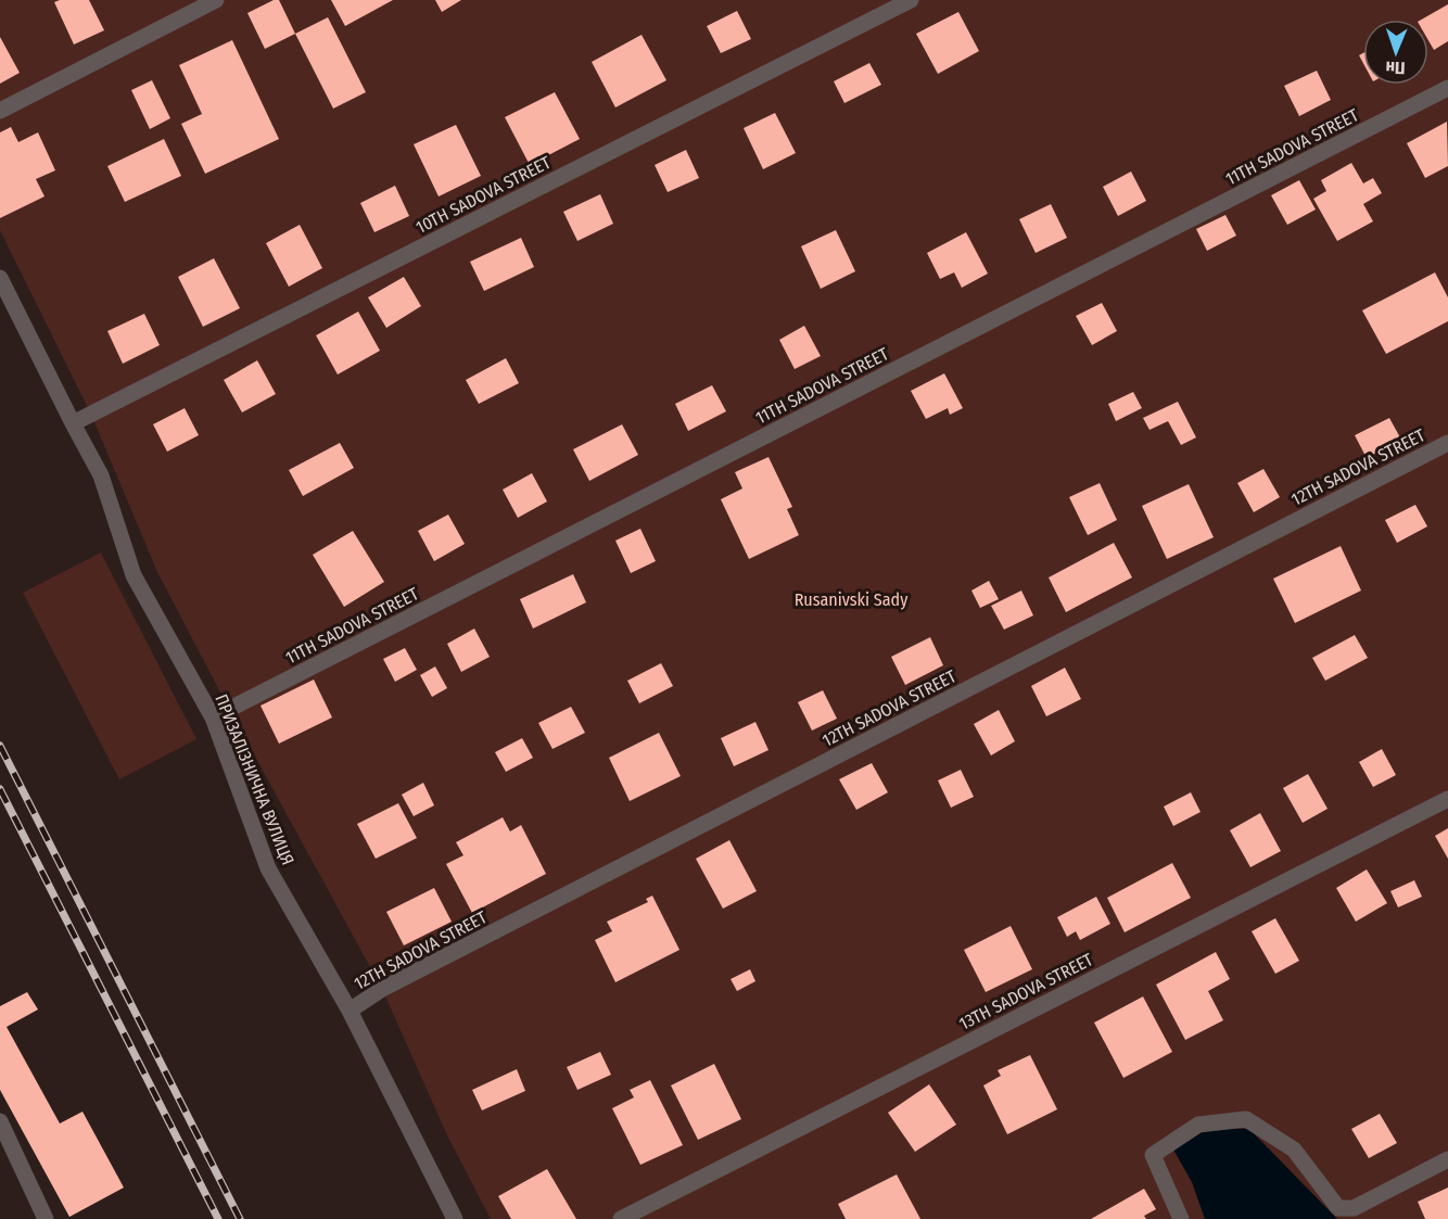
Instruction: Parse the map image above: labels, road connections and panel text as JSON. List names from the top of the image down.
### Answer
{
  "streets": {
    "street": [
      "11TH SADOVA STREET",
      "10TH SADOVA STREET",
      "12TH SADOVA STREET",
      "ПРИЗАЛІЗНИЧНА ВУЛИЦЯ",
      "13TH SADOVA STREET"
    ]
  },
  "crossings": [
    ["11TH SADOVA STREET", "ПРИЗАЛІЗНИЧНА ВУЛИЦЯ"],
    ["10TH SADOVA STREET", "ПРИЗАЛІЗНИЧНА ВУЛИЦЯ"],
    ["12TH SADOVA STREET", "ПРИЗАЛІЗНИЧНА ВУЛИЦЯ"]
  ],
  "parks": ["Rusanivski Sady"],
  "north": "bottom"
}
